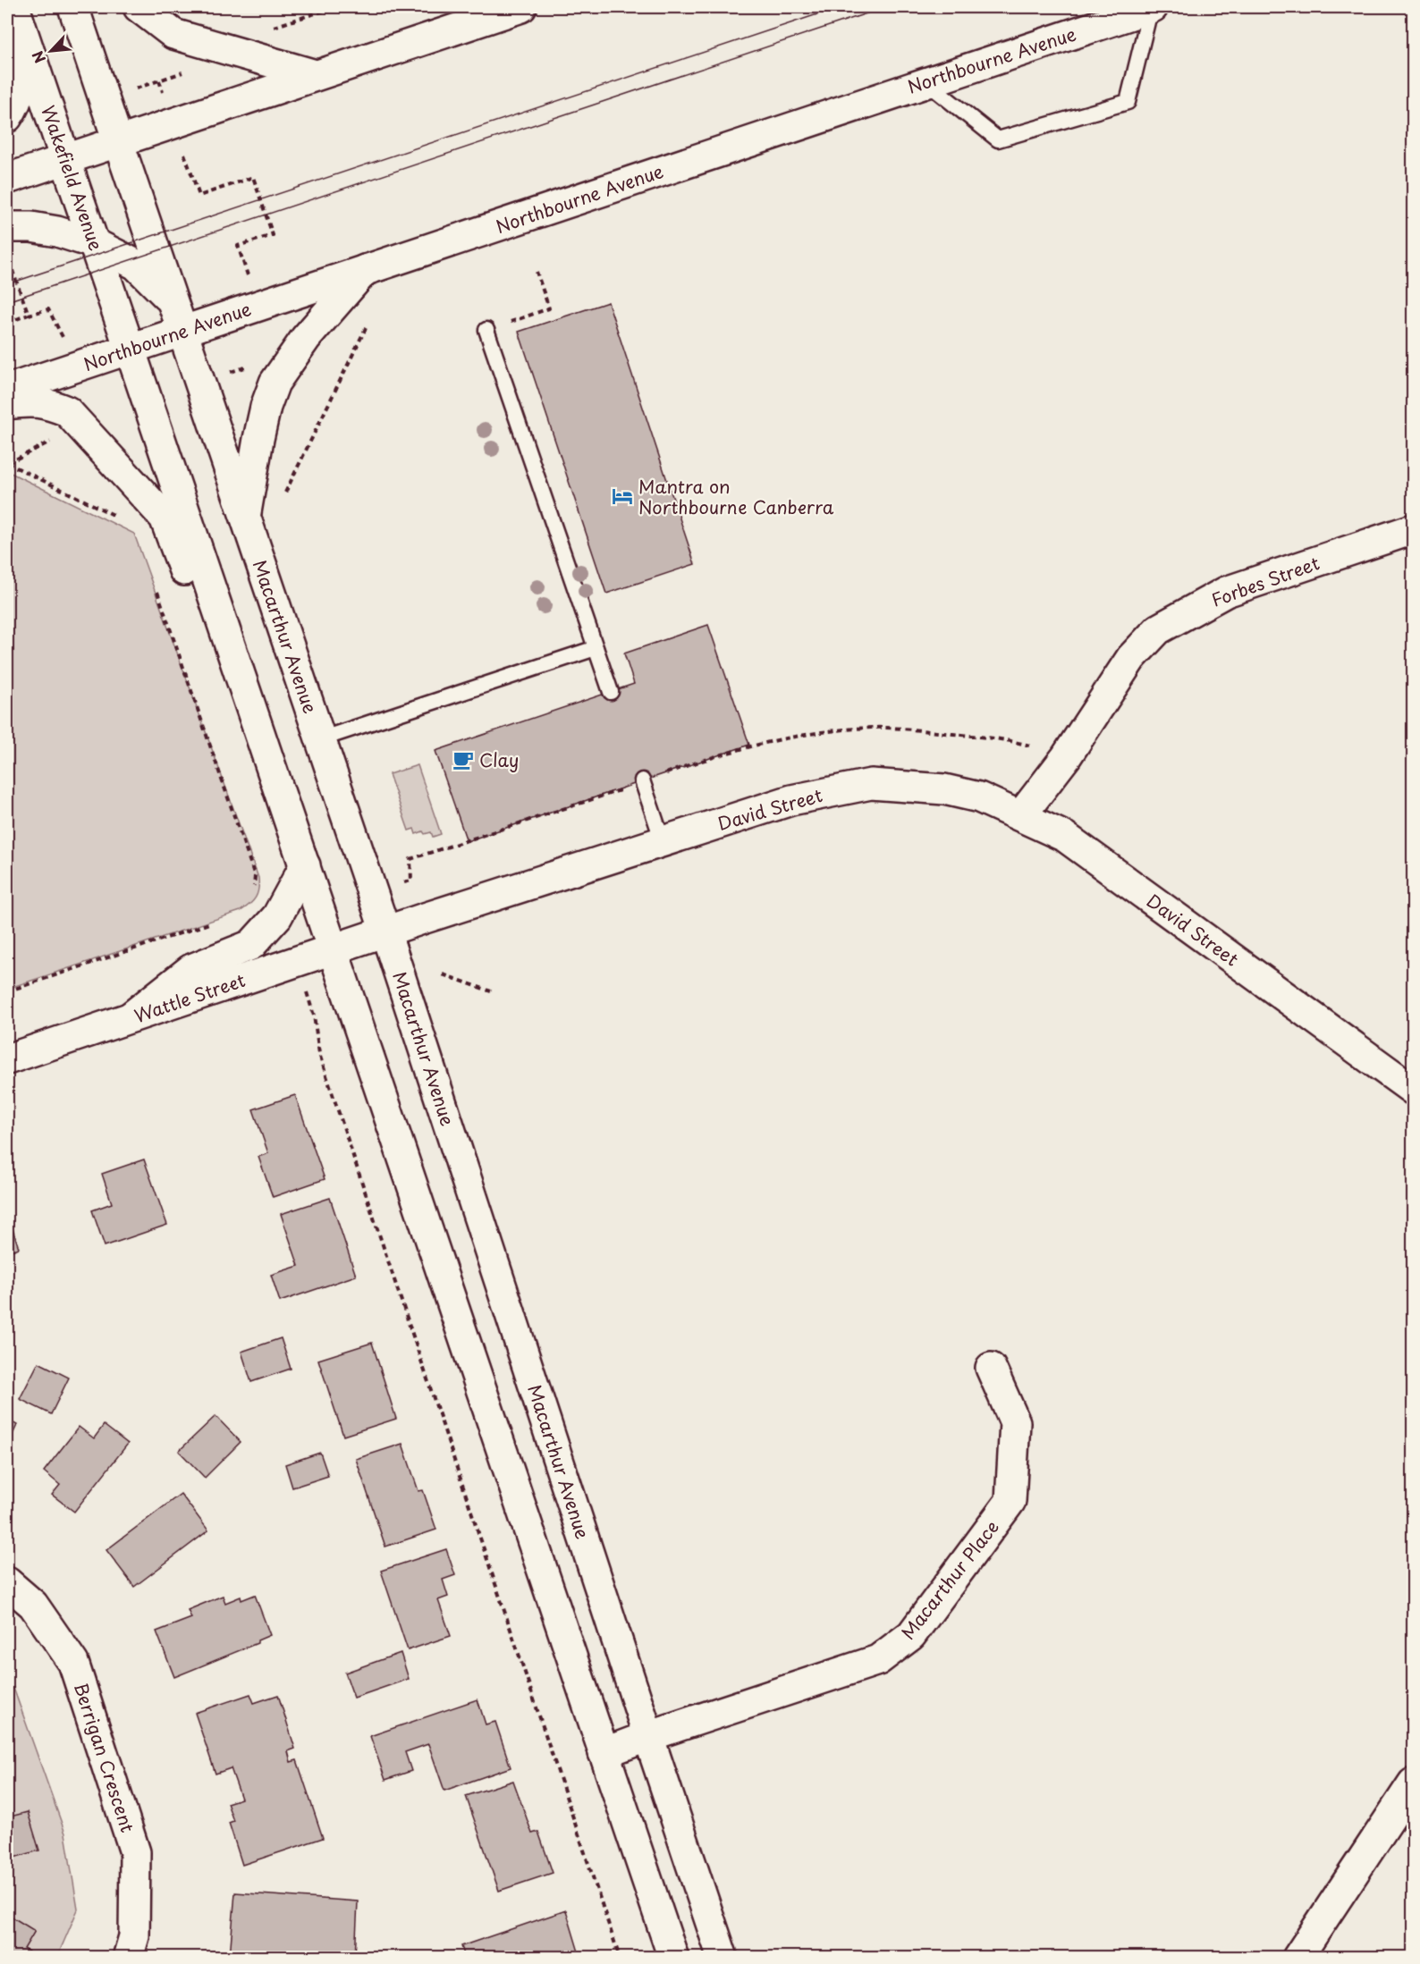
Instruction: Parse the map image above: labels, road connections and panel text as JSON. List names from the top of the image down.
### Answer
{
  "streets": {
    "main road": [
      "Northbourne Avenue",
      "Wakefield Avenue",
      "Forbes Street",
      "Macarthur Avenue",
      "David Street",
      "Wattle Street",
      "Macarthur Place",
      "Berrigan Crescent"
    ]
  },
  "crossings": [
    ["Northbourne Avenue", "Wakefield Avenue"],
    ["Northbourne Avenue", "Macarthur Avenue"],
    ["Forbes Street", "David Street"],
    ["Macarthur Avenue", "David Street"],
    ["Macarthur Avenue", "Wattle Street"],
    ["Macarthur Avenue", "Macarthur Place"],
    ["David Street", "Wattle Street"]
  ],
  "places": {
    "hotel": ["Mantra on Northbourne Canberra"],
    "cafe": ["Clay"]
  },
  "north": "bottom left"
}
